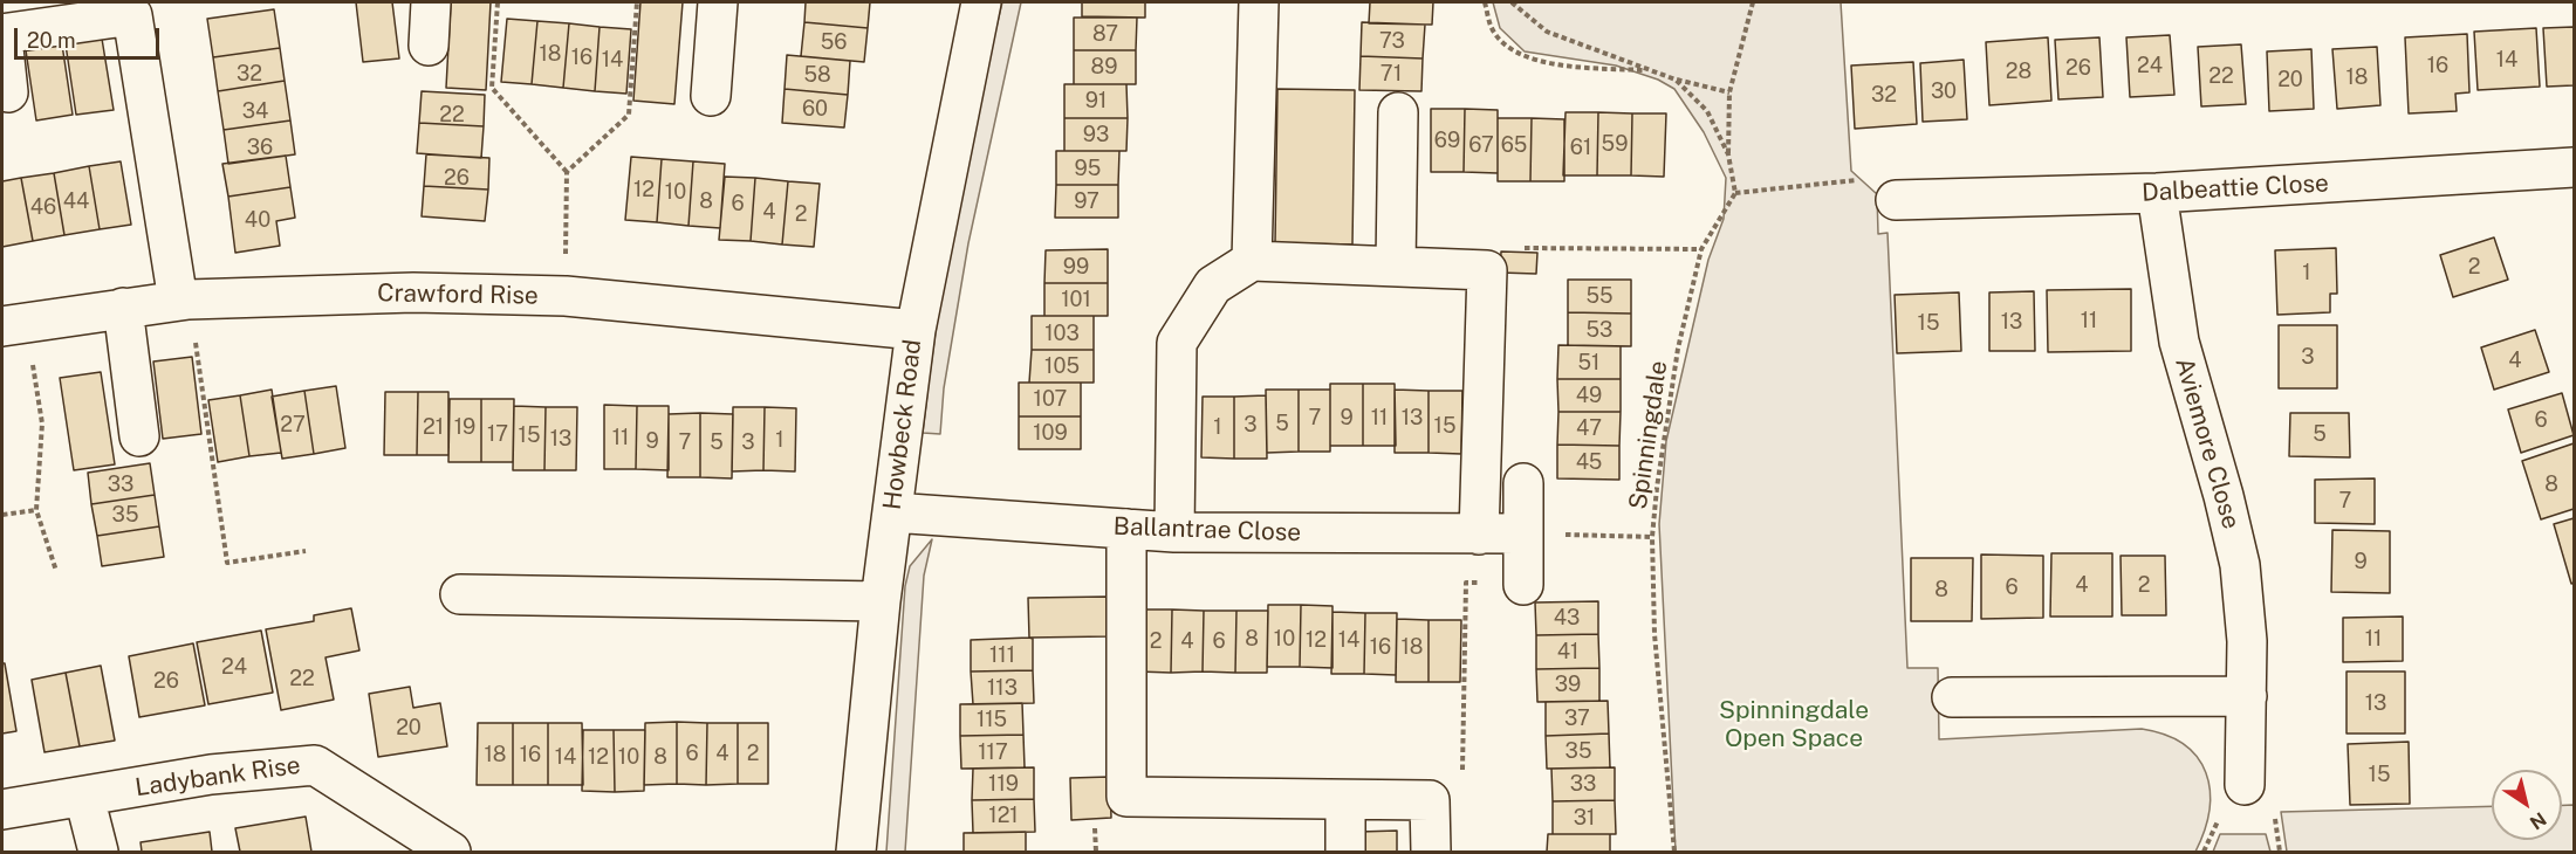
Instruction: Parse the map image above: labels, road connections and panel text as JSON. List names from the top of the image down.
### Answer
{
  "streets": {
    "street": [
      "Dalbeattie Close",
      "Crawford Rise",
      "Howbeck Road",
      "Aviemore Close",
      "Ballantrae Close",
      "Ladybank Rise"
    ],
    "path": ["Spinningdale"]
  },
  "crossings": [
    ["Dalbeattie Close", "Aviemore Close"],
    ["Crawford Rise", "Howbeck Road"],
    ["Howbeck Road", "Ballantrae Close"]
  ],
  "parks": ["Spinningdale Open Space"],
  "house_numbers": [
    "87",
    "73",
    "56",
    "18",
    "16",
    "14",
    "14",
    "24",
    "16",
    "89",
    "26",
    "28",
    "32",
    "71",
    "58",
    "22",
    "18",
    "20",
    "30",
    "32",
    "91",
    "60",
    "34",
    "22",
    "93",
    "69",
    "59",
    "67",
    "65",
    "36",
    "61",
    "95",
    "26",
    "12",
    "10",
    "44",
    "8",
    "97",
    "6",
    "46",
    "4",
    "2",
    "40",
    "99",
    "2",
    "1",
    "55",
    "101",
    "11",
    "13",
    "15",
    "53",
    "103",
    "3",
    "4",
    "51",
    "105",
    "49",
    "107",
    "7",
    "9",
    "11",
    "13",
    "6",
    "5",
    "27",
    "3",
    "15",
    "21",
    "19",
    "1",
    "47",
    "109",
    "17",
    "5",
    "15",
    "11",
    "13",
    "1",
    "9",
    "7",
    "5",
    "3",
    "45",
    "33",
    "8",
    "7",
    "35",
    "9",
    "4",
    "2",
    "6",
    "8",
    "43",
    "8",
    "10",
    "11",
    "12",
    "14",
    "2",
    "4",
    "6",
    "16",
    "18",
    "41",
    "111",
    "24",
    "22",
    "26",
    "39",
    "113",
    "13",
    "37",
    "115",
    "20",
    "35",
    "117",
    "6",
    "4",
    "2",
    "18",
    "16",
    "14",
    "12",
    "10",
    "8",
    "15",
    "119",
    "33",
    "121",
    "31"
  ],
  "scale_bar": "20 m",
  "north": "bottom right"
}
